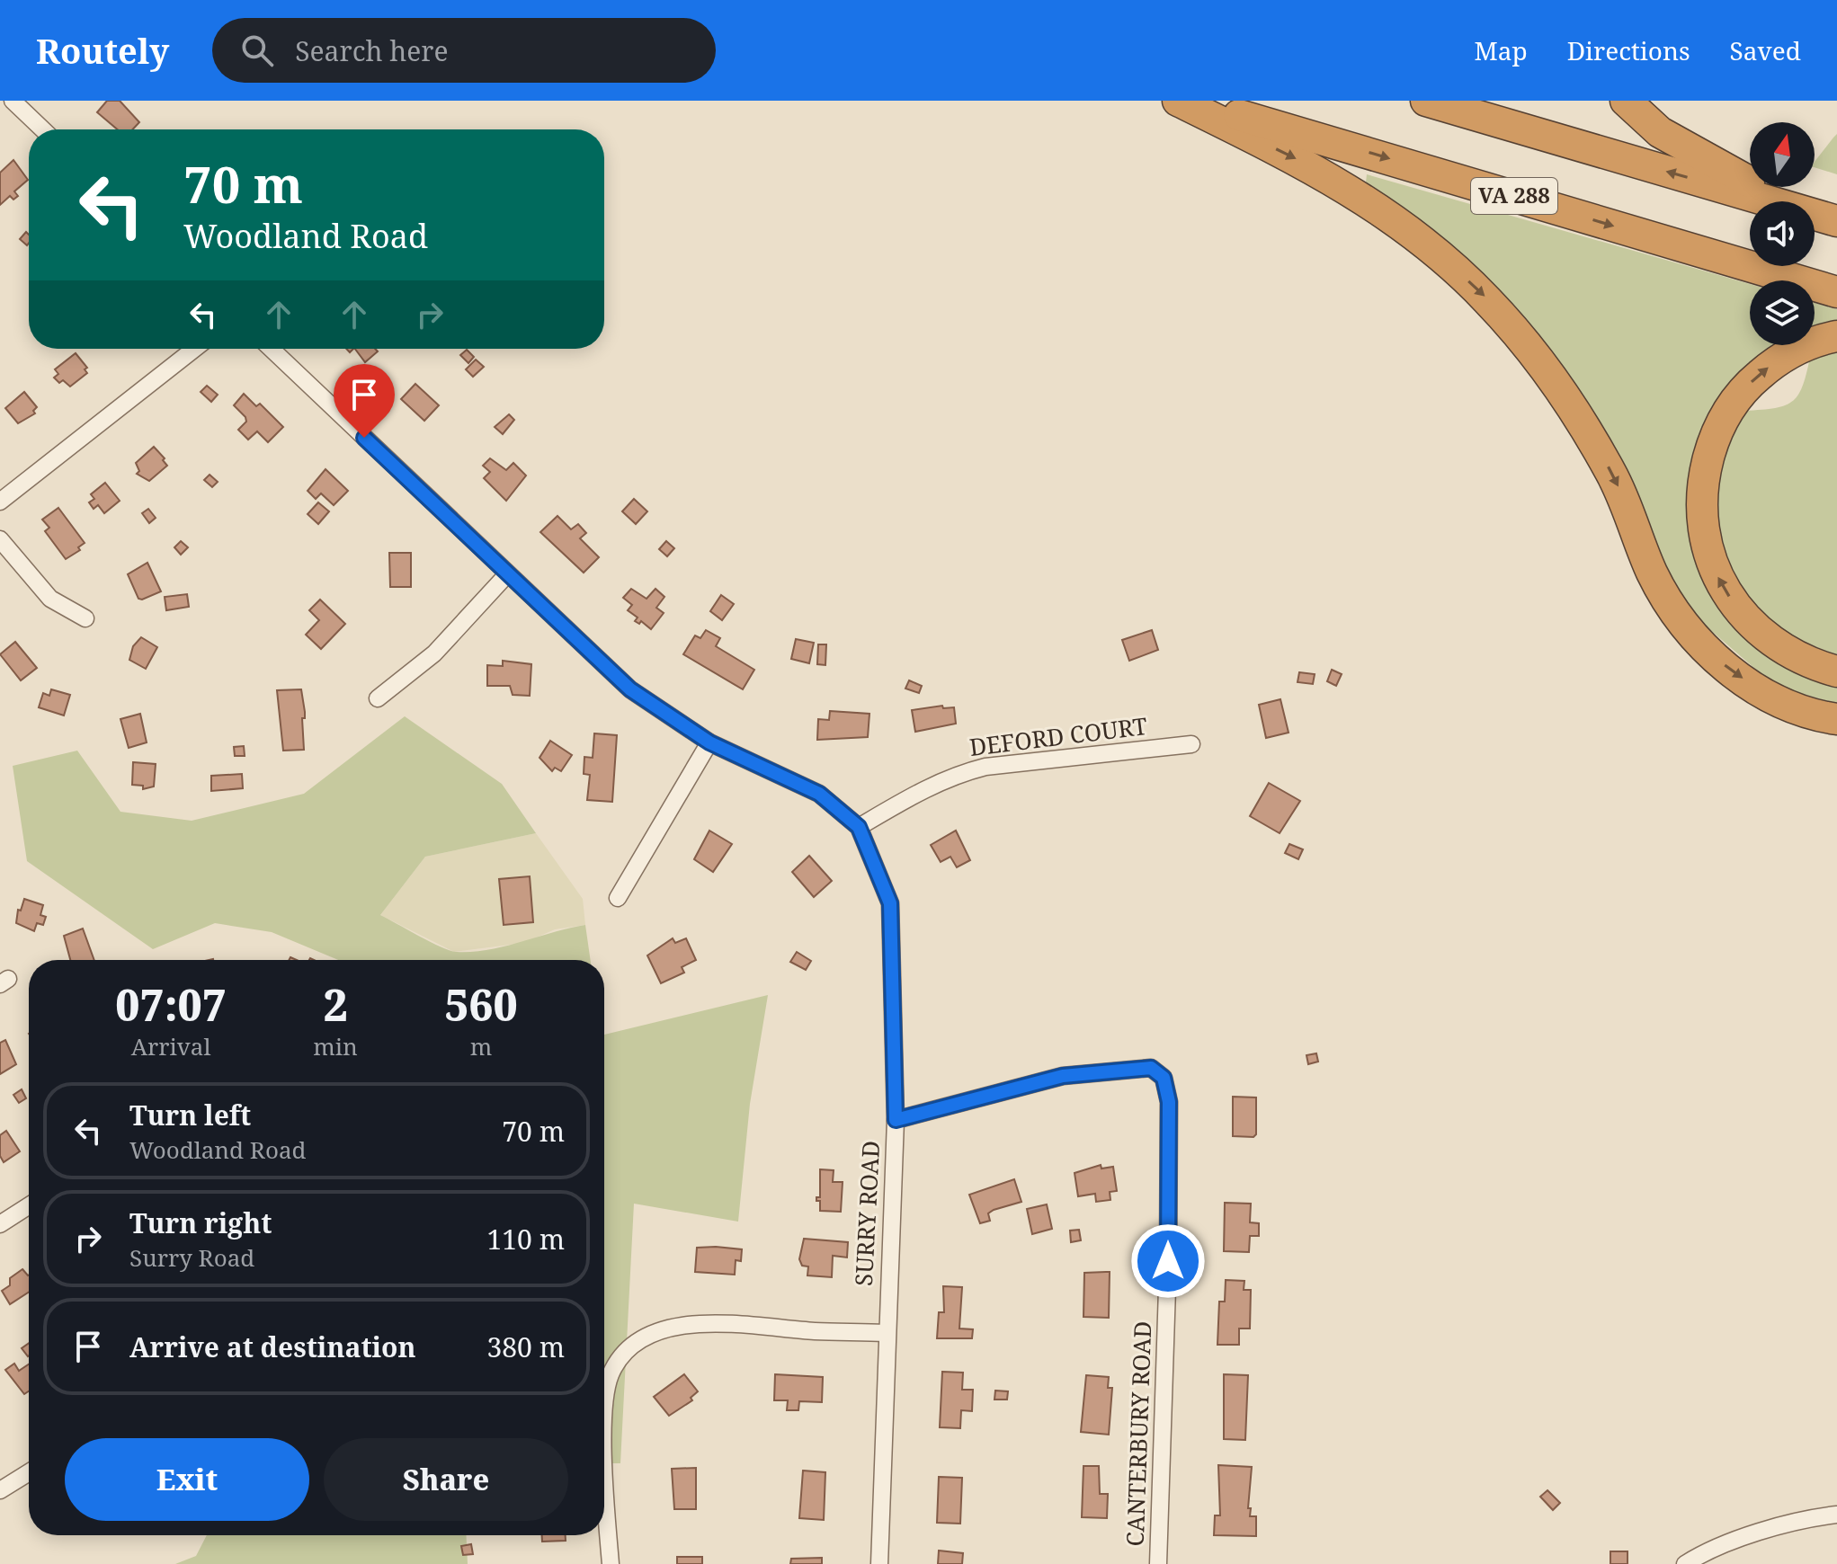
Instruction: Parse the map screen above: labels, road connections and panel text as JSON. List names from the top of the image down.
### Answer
{
  "streets": {
    "highway": ["VA 288"],
    "street": ["DEFORD COURT", "SURRY ROAD", "CANTERBURY ROAD"]
  },
  "crossings": [
    ["DEFORD COURT", "SURRY ROAD"],
    ["SURRY ROAD", "CANTERBURY ROAD"]
  ],
  "north": "top",
  "page": {
    "header": "Routely",
    "search": "Search here",
    "nav": ["Map", "Directions", "Saved"],
    "turn": ["70 m", "Woodland Road"],
    "eta": [
      "07:07",
      "Arrival",
      "2",
      "min",
      "560",
      "m"
    ],
    "list": [
      {
        "name": "Turn left",
        "note": "Woodland Road",
        "value": "70 m"
      },
      {
        "name": "Turn right",
        "note": "Surry Road",
        "value": "110 m"
      },
      {
        "name": "Arrive at destination",
        "value": "380 m"
      }
    ],
    "buttons": ["Exit", "Share"]
  }
}
